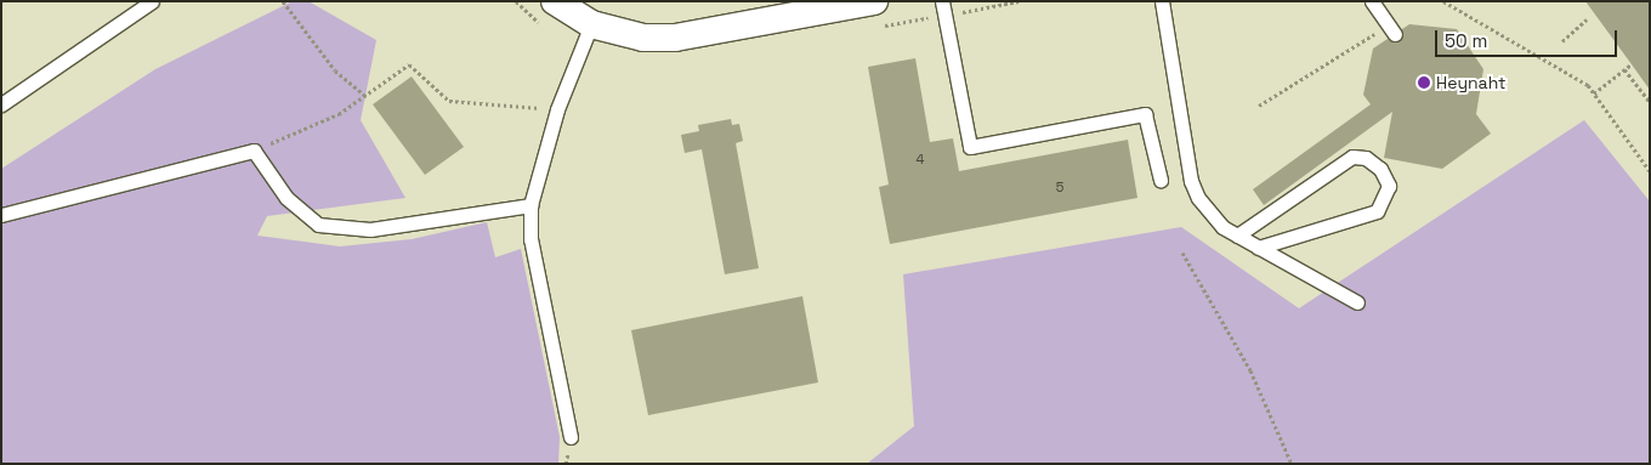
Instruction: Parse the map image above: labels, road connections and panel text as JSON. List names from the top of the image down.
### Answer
{
  "places": ["Heynaht"],
  "house_numbers": ["4", "5"],
  "scale_bar": "50 m"
}
